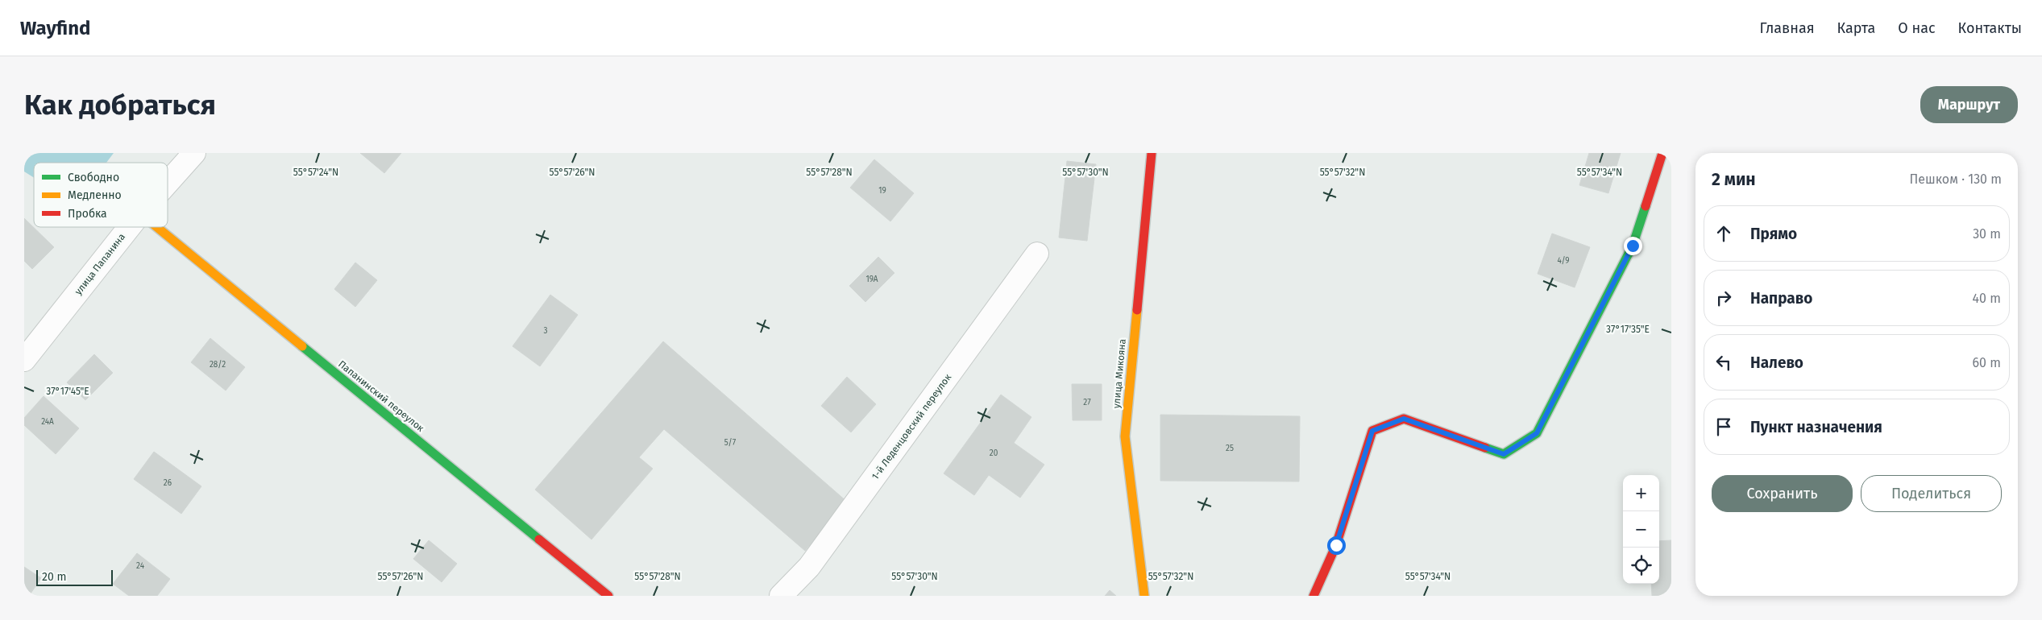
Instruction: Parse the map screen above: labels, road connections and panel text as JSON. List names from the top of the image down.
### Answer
{
  "streets": {
    "street": [
      "улица Папанина",
      "улица Микояна",
      "Папанинский переулок",
      "1-й Леденцовский переулок"
    ]
  },
  "house_numbers": [
    "19",
    "4/9",
    "19А",
    "3",
    "28/2",
    "27",
    "24А",
    "5/7",
    "25",
    "20",
    "26",
    "24"
  ],
  "legend": ["Свободно", "Медленно", "Пробка"],
  "scale_bar": "20 m",
  "page": {
    "header": "Wayfind",
    "nav": [
      "Главная",
      "Карта",
      "О нас",
      "Контакты"
    ],
    "buttons": [
      "Маршрут",
      ["Сохранить", "Поделиться"]
    ],
    "title": "Как добраться",
    "heading": ["2 мин", "Пешком · 130 m"],
    "list": [
      ["Прямо", "30 m"],
      ["Направо", "40 m"],
      ["Налево", "60 m"],
      "Пункт назначения"
    ],
    "map_buttons": ["+", "−"],
    "scale": "20 m"
  },
  "coordinates": [
    "55°57'26\"N",
    "55°57'28\"N",
    "55°57'30\"N",
    "55°57'32\"N",
    "55°57'24\"N",
    "55°57'34\"N",
    "37°17'35\"E",
    "37°17'45\"E"
  ]
}
